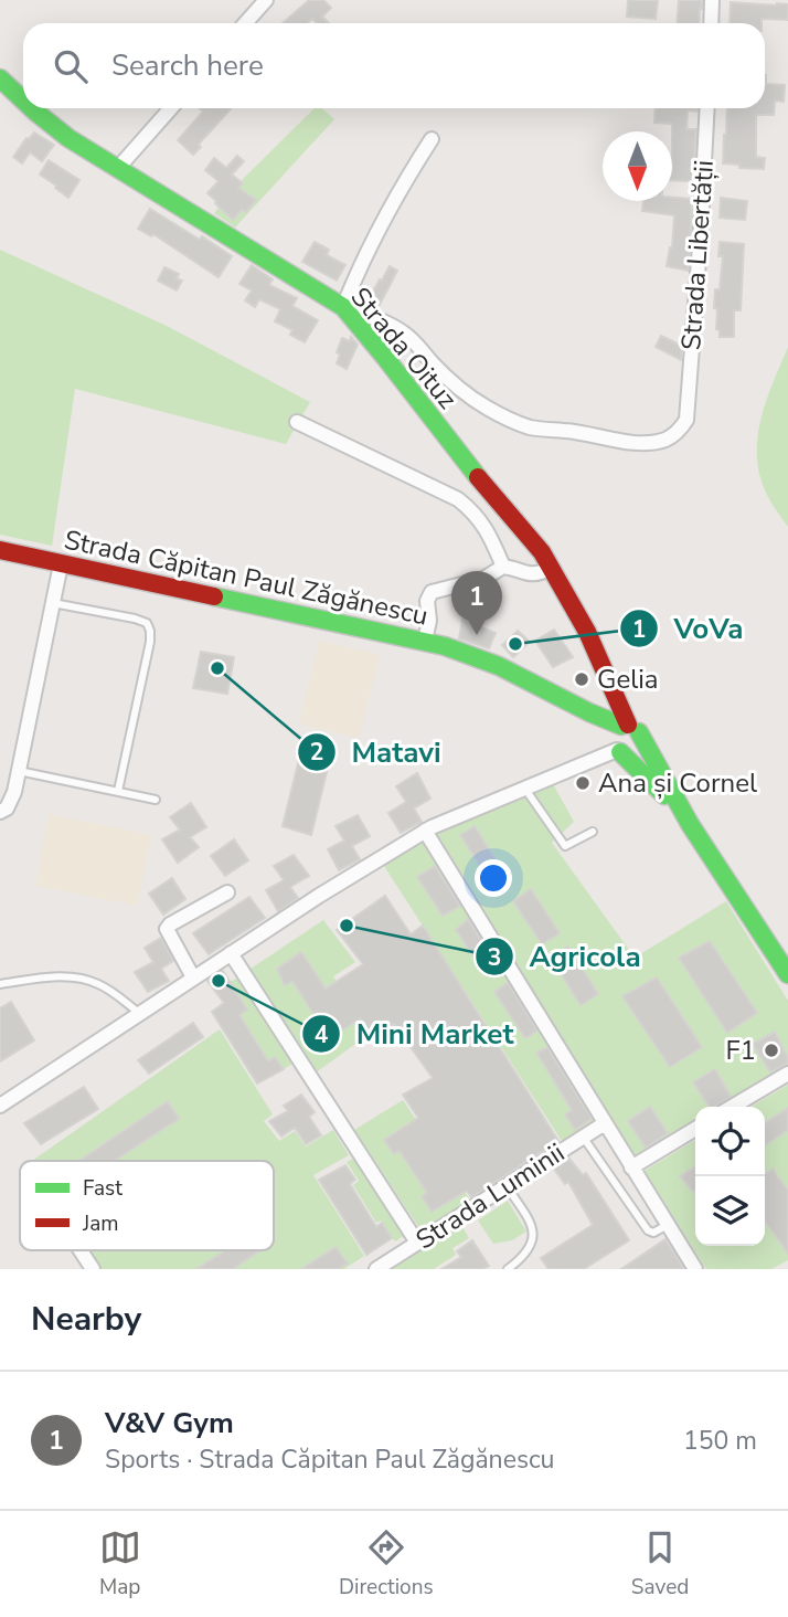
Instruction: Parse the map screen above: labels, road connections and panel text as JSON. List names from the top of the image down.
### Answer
{
  "streets": {
    "main road": ["Strada Oituz", "Strada Căpitan Paul Zăgănescu"],
    "street": ["Strada Libertății", "Strada Luminii"]
  },
  "crossings": [
    ["Strada Libertății", "Strada Oituz"],
    ["Strada Oituz", "Strada Căpitan Paul Zăgănescu"]
  ],
  "places": [
    "VoVa",
    "Matavi",
    "Gelia",
    "Ana și Cornel",
    "Agricola",
    "Mini Market",
    "F1"
  ],
  "legend": ["Fast", "Jam"],
  "north": "bottom",
  "page": {
    "search": "Search here",
    "pins": "1",
    "heading": "Nearby",
    "list": [
      {
        "mark": "1",
        "name": "V&V Gym",
        "note": "Sports · Strada Căpitan Paul Zăgănescu",
        "value": "150 m"
      }
    ],
    "nav": ["Map", "Directions", "Saved"]
  }
}
